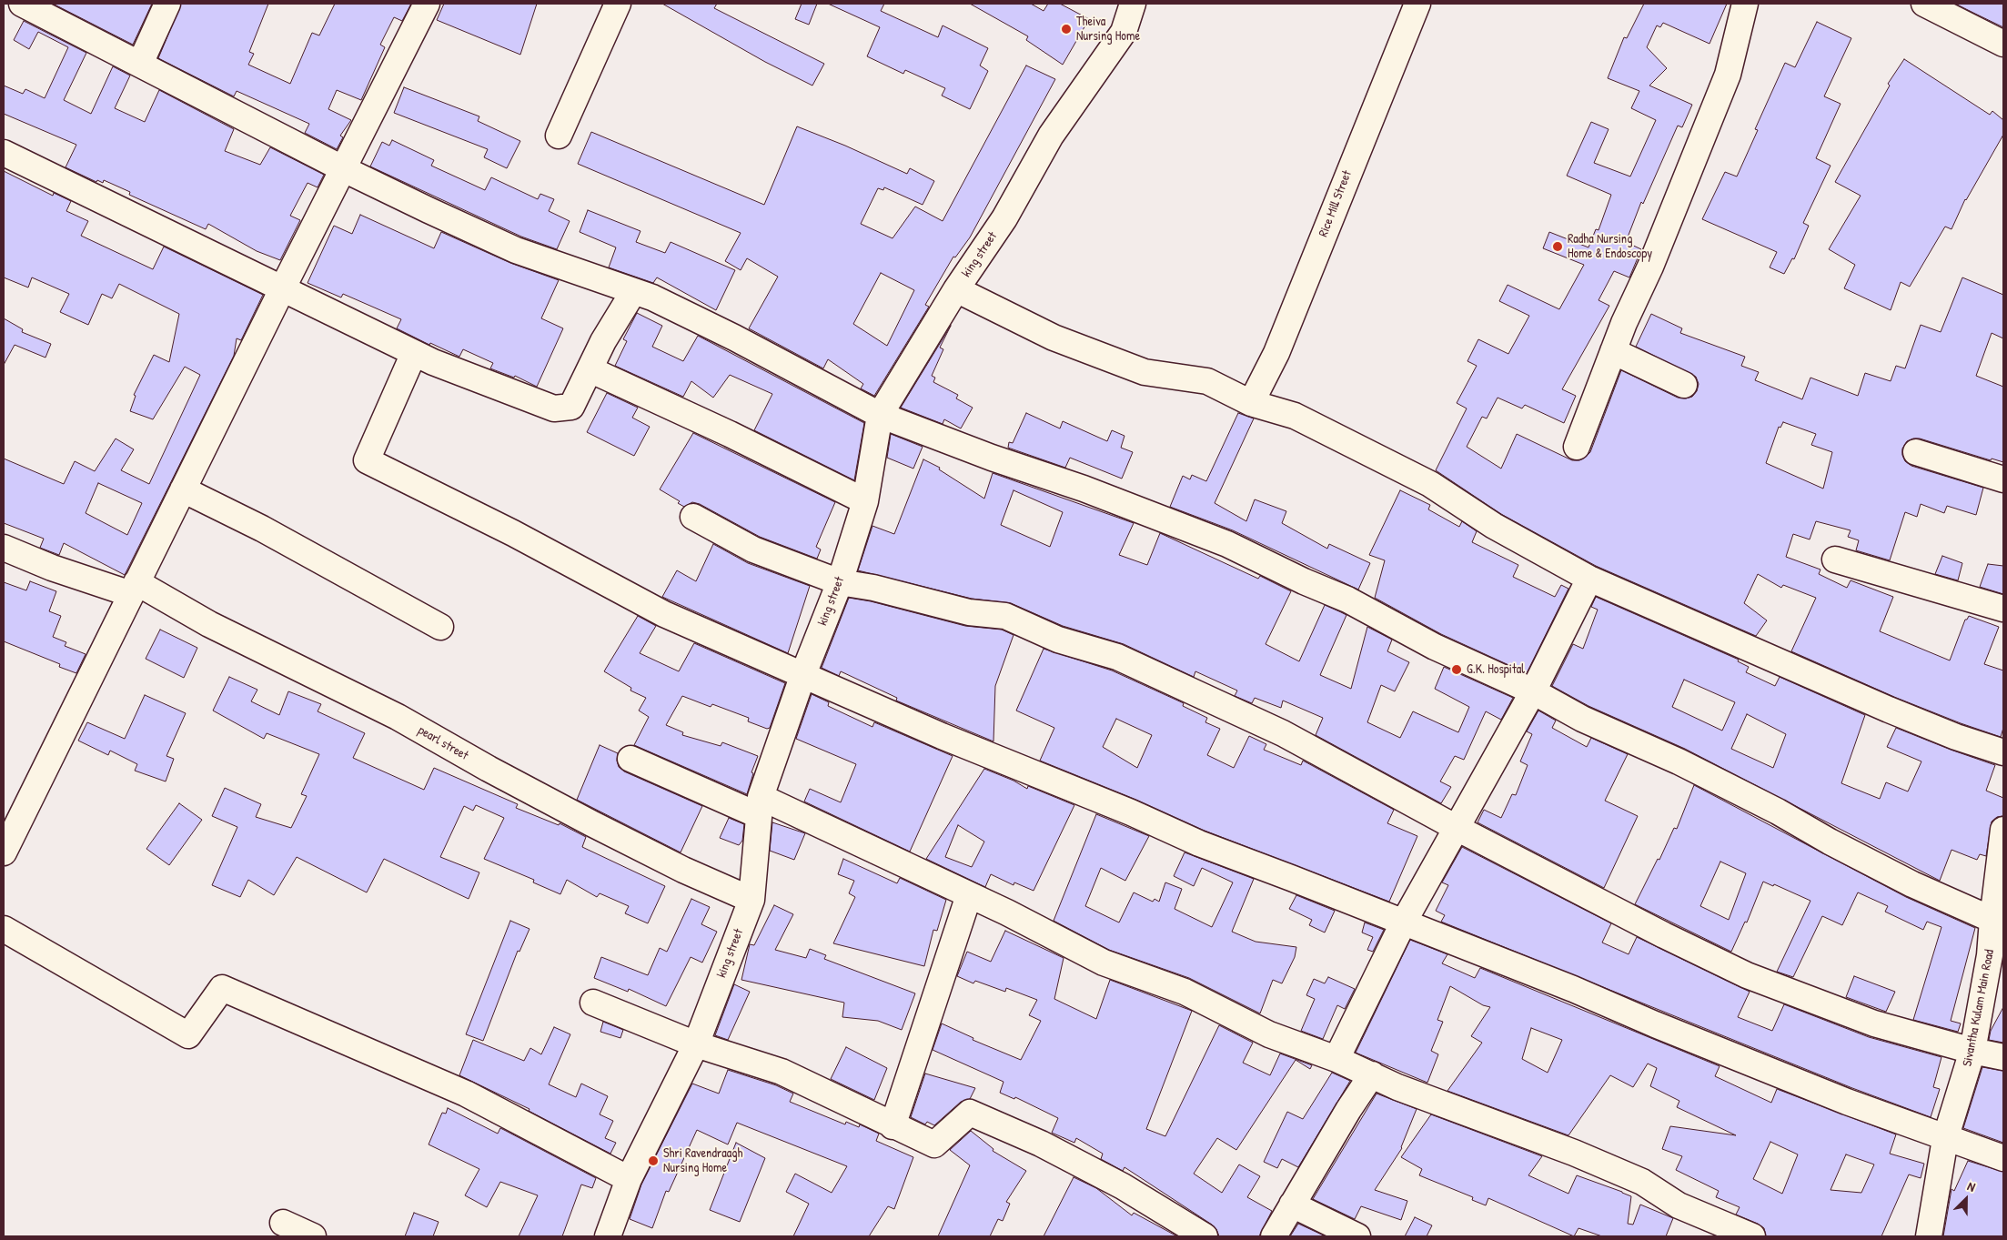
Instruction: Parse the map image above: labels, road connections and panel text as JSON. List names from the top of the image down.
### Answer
{
  "streets": {
    "street": [
      "Rice Mill Street",
      "king street",
      "pearl street",
      "Sivantha Kulam Main Road"
    ]
  },
  "crossings": [
    ["king street", "pearl street"]
  ],
  "places": [
    "Theiva Nursing Home",
    "Radha Nursing Home & Endoscopy",
    "G.K. Hospital",
    "Shri Ravendraagh Nursing Home"
  ],
  "north": "top right"
}
